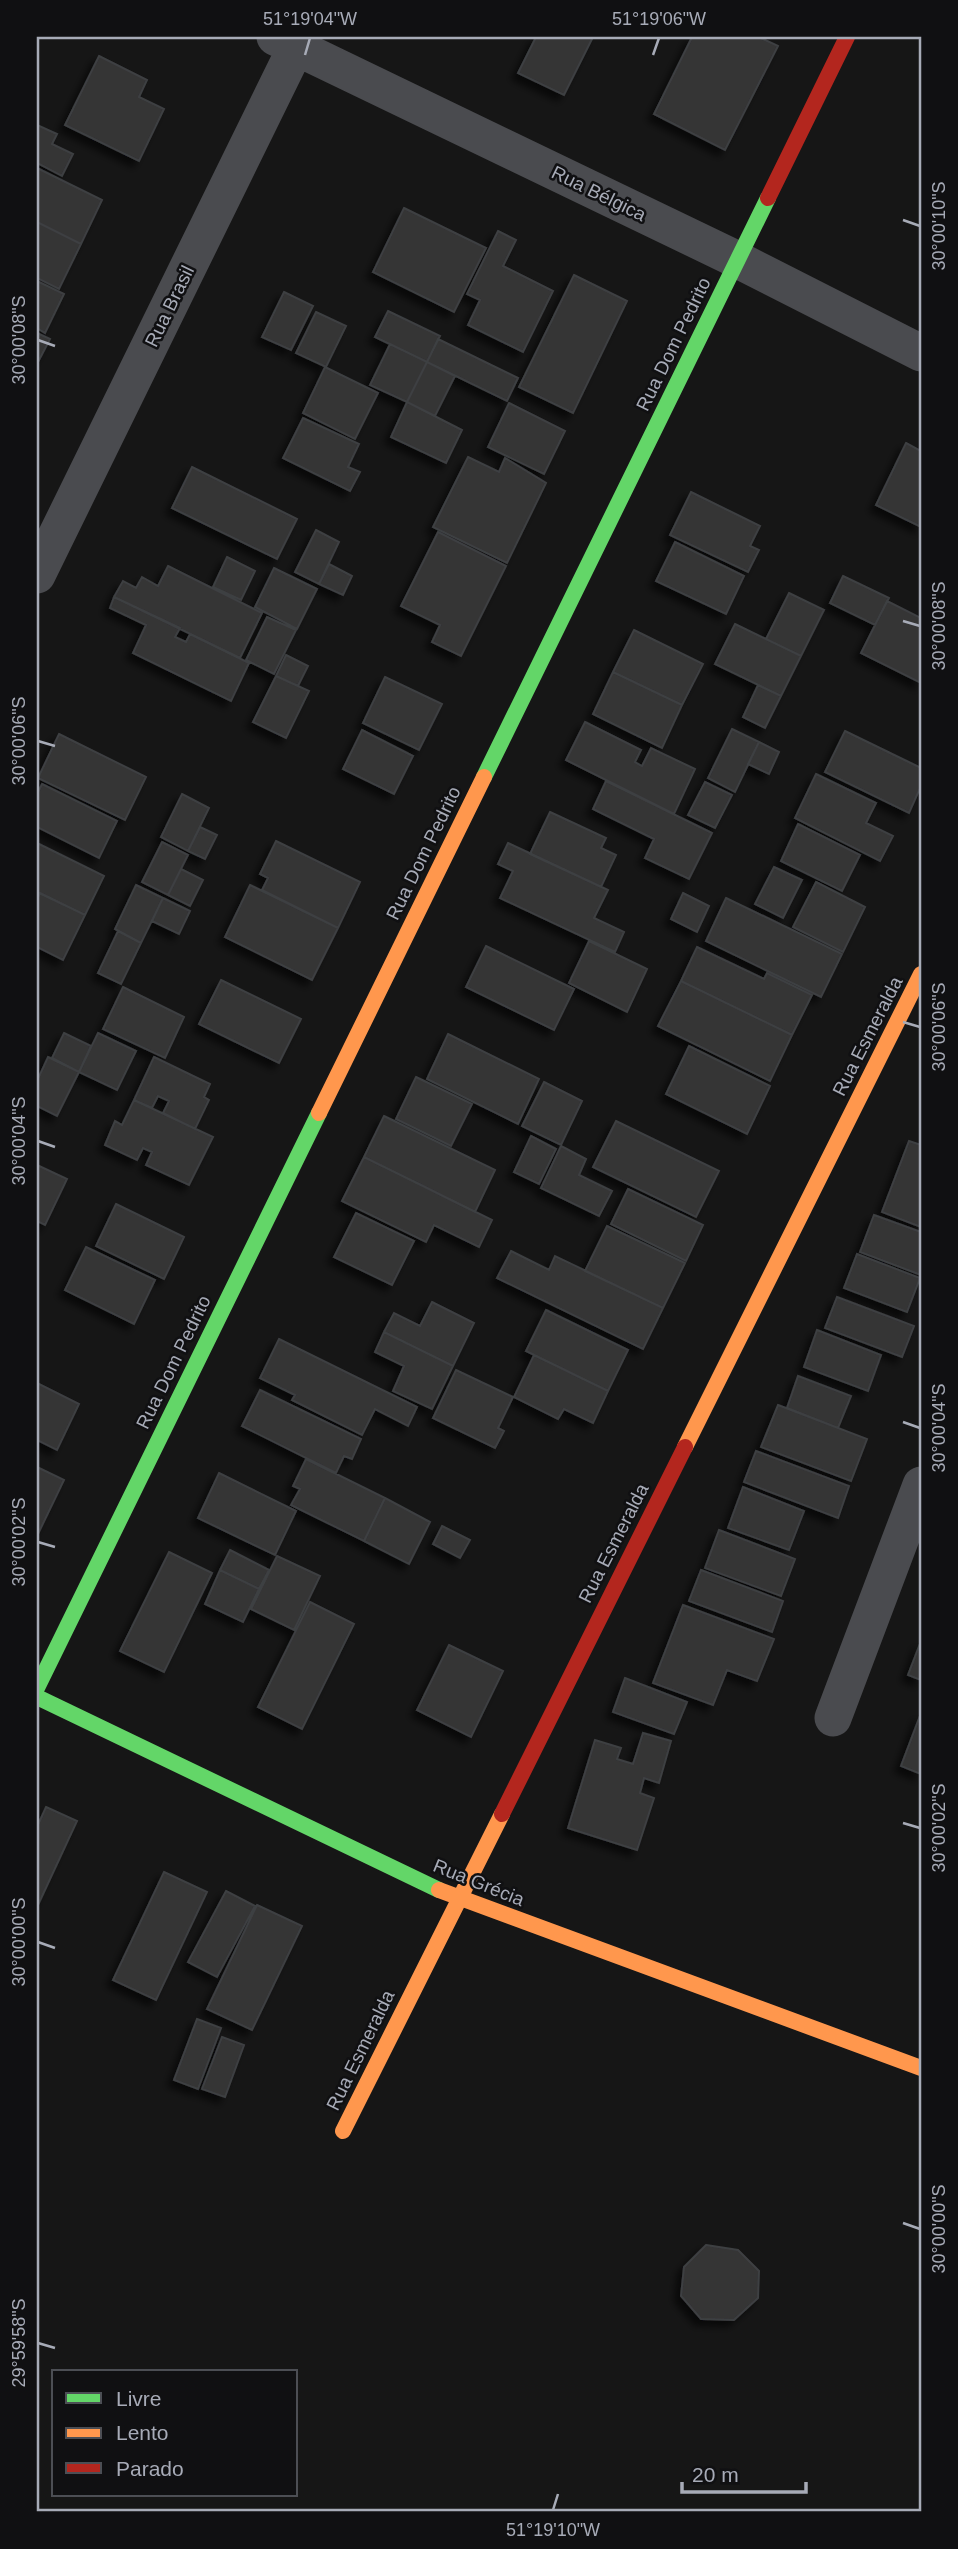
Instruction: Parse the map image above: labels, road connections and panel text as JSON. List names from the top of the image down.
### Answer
{
  "streets": {
    "street": [
      "Rua Bélgica",
      "Rua Brasil",
      "Rua Dom Pedrito",
      "Rua Esmeralda",
      "Rua Grécia"
    ]
  },
  "crossings": [
    ["Rua Bélgica", "Rua Brasil"],
    ["Rua Bélgica", "Rua Dom Pedrito"],
    ["Rua Esmeralda", "Rua Grécia"]
  ],
  "legend": ["Livre", "Lento", "Parado"],
  "scale_bar": "20 m",
  "coordinates": [
    "51°19'04\"W",
    "51°19'06\"W",
    "30°00'10\"S",
    "30°00'08\"S",
    "30°00'06\"S",
    "30°00'04\"S",
    "30°00'02\"S",
    "30°00'00\"S",
    "29°59'58\"S",
    "51°19'10\"W"
  ]
}
